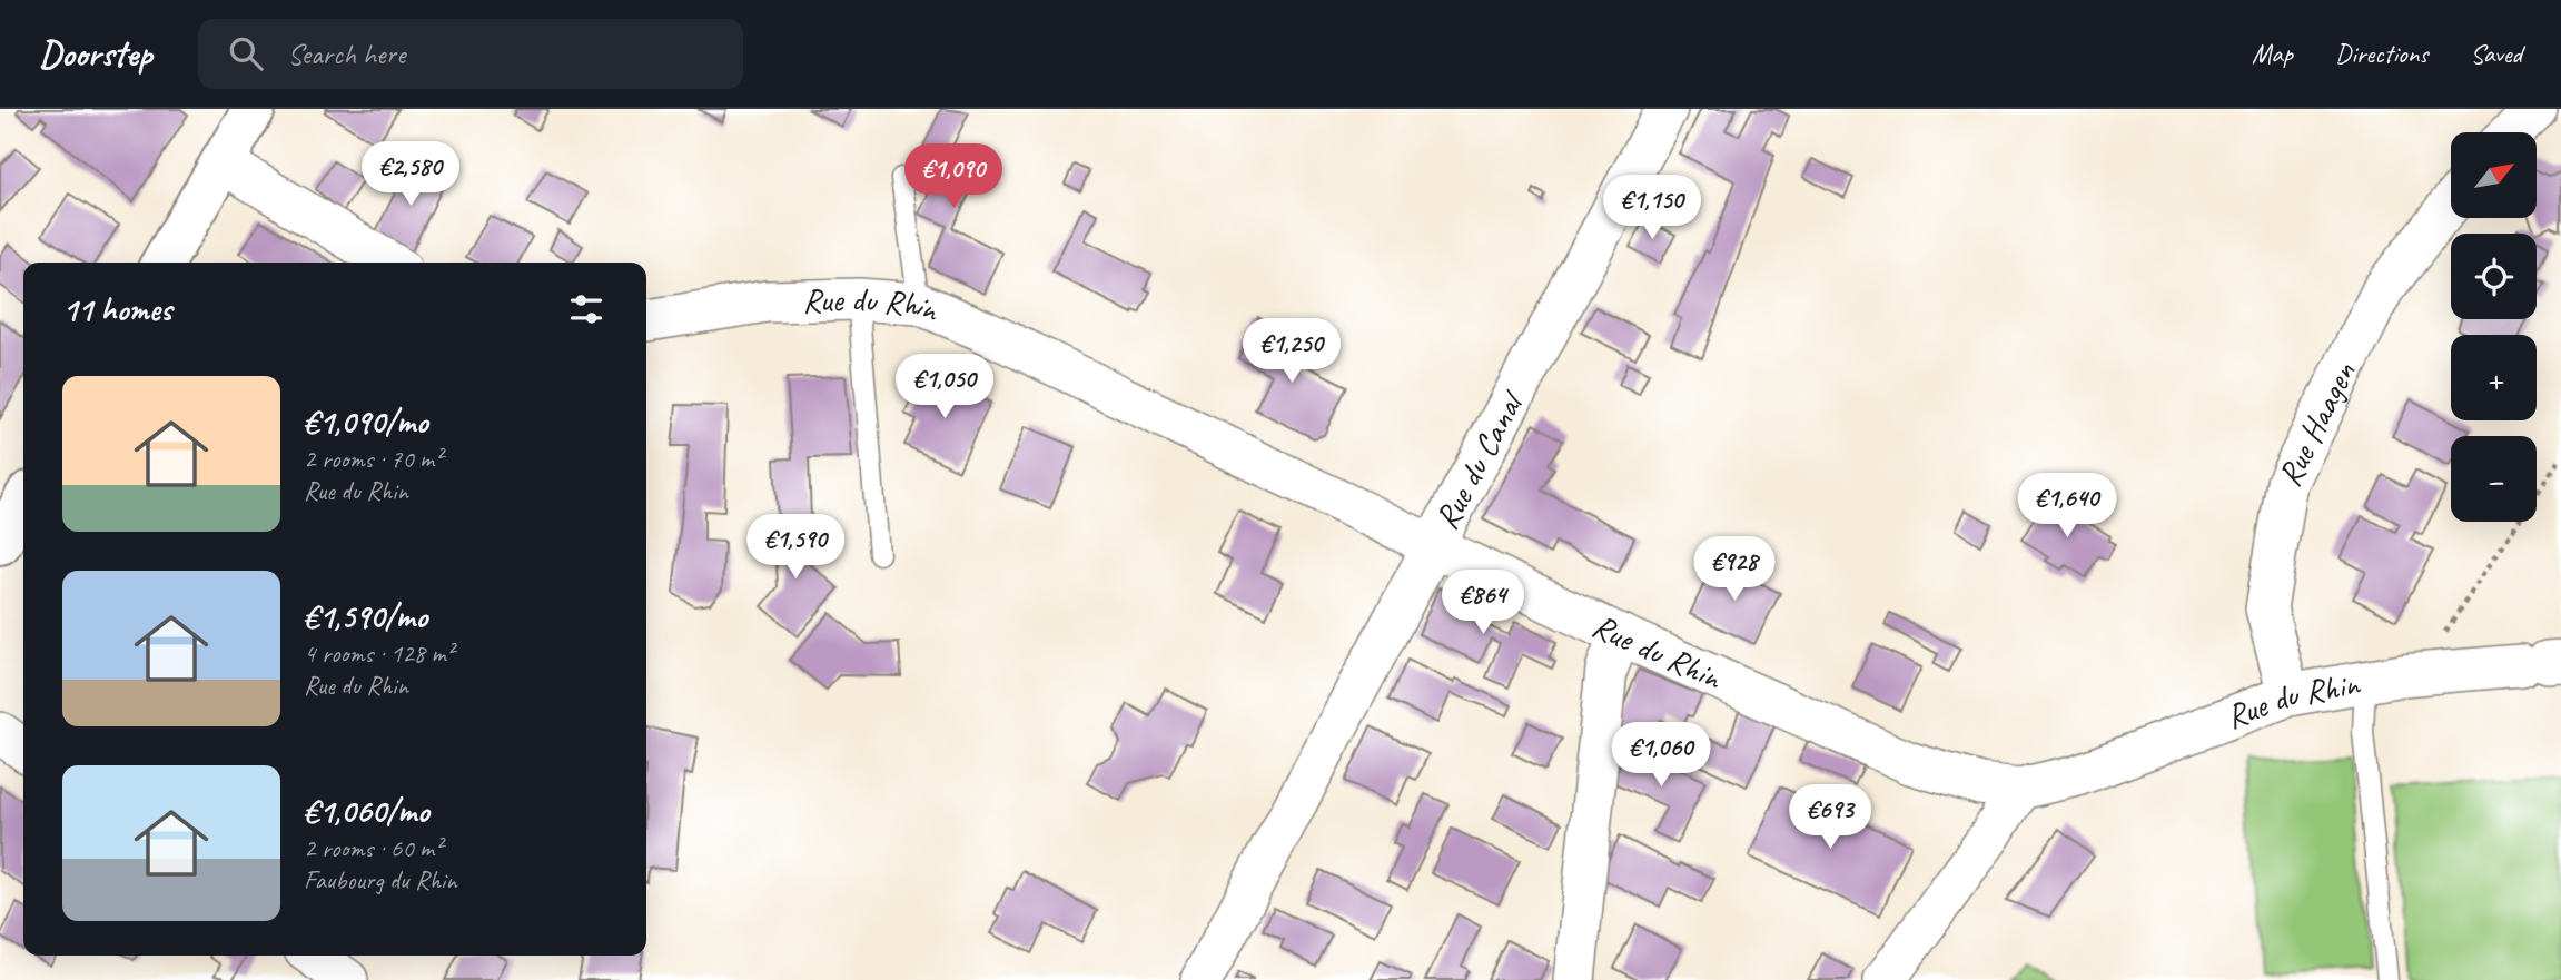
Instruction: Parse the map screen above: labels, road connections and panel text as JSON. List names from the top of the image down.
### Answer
{
  "streets": {
    "street": ["Rue du Rhin", "Rue Haagen", "Rue du Canal"]
  },
  "crossings": [
    ["Rue du Rhin", "Rue Haagen"],
    ["Rue du Rhin", "Rue du Canal"]
  ],
  "north": "top right",
  "page": {
    "header": "Doorstep",
    "search": "Search here",
    "nav": ["Map", "Directions", "Saved"],
    "map_buttons": ["+", "−"],
    "price": [
      "€2,580",
      "€1,090",
      "€1,150",
      "€1,250",
      "€1,050",
      "€1,640",
      "€1,590",
      "€928",
      "€864",
      "€1,060",
      "€693"
    ],
    "heading": "11 homes",
    "list": [
      {
        "name": "€1,090/mo",
        "note": "2 rooms · 70 m² · Rue du Rhin"
      },
      {
        "name": "€1,590/mo",
        "note": "4 rooms · 128 m² · Rue du Rhin"
      },
      {
        "name": "€1,060/mo",
        "note": "2 rooms · 60 m² · Faubourg du Rhin"
      }
    ]
  }
}
